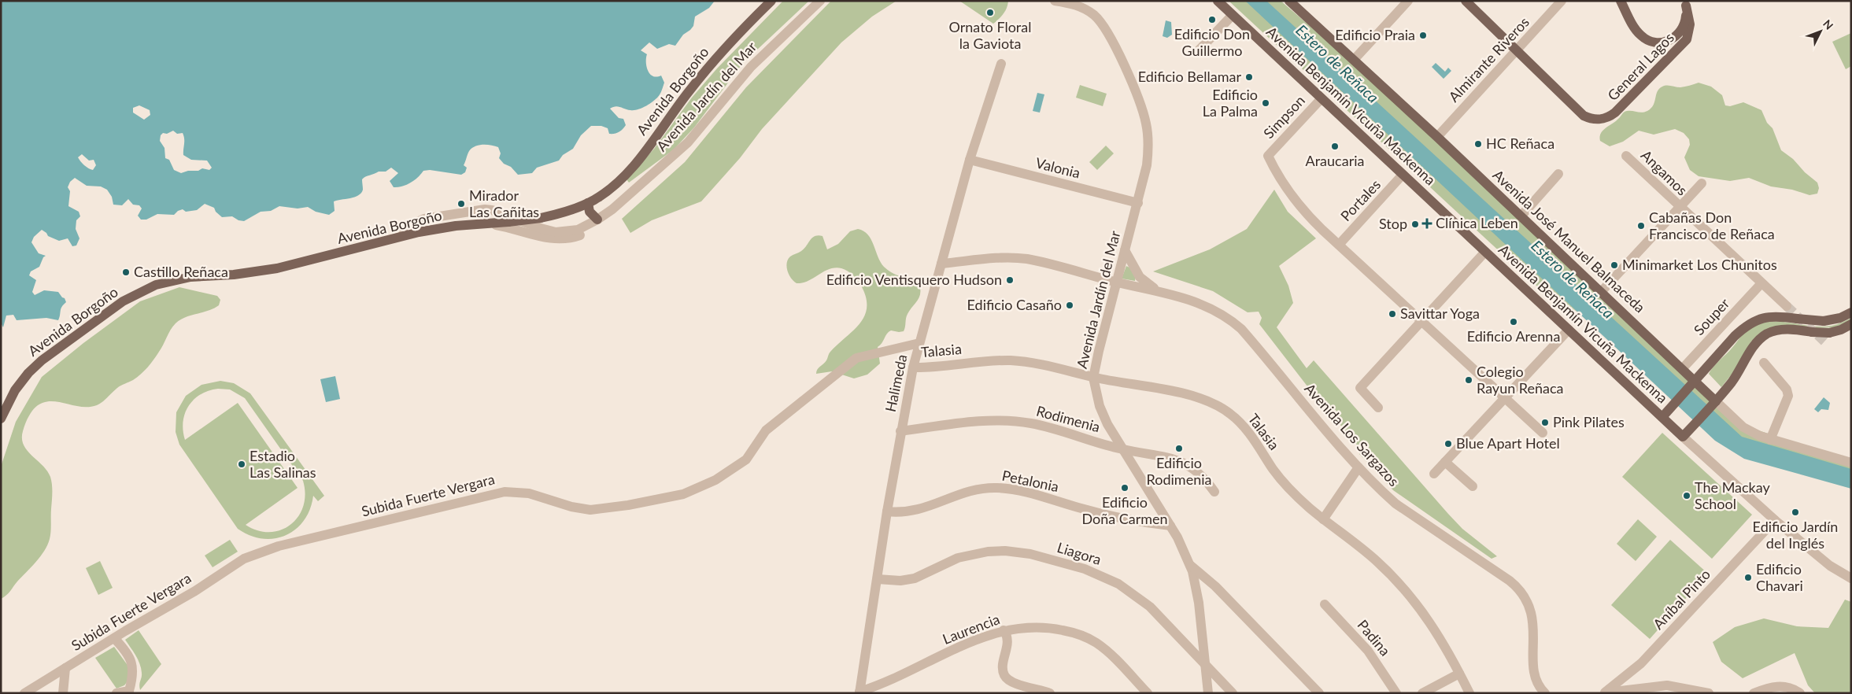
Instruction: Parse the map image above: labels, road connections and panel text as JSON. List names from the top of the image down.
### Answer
{
  "streets": {
    "main road": [
      "General Lagos",
      "Avenida Borgoño",
      "Avenida Benjamín Vicuña Mackenna",
      "Avenida José Manuel Balmaceda"
    ],
    "street": [
      "Almirante Riveros",
      "Avenida Jardín del Mar",
      "Simpson",
      "Valonia",
      "Angamos",
      "Portales",
      "Souper",
      "Talasia",
      "Halimeda",
      "Rodimenia",
      "Avenida Los Sargazos",
      "Petalonia",
      "Subida Fuerte Vergara",
      "Liagora",
      "Aníbal Pinto",
      "Laurencia",
      "Padina"
    ]
  },
  "crossings": [
    ["Almirante Riveros", "General Lagos"],
    ["Almirante Riveros", "Avenida José Manuel Balmaceda"],
    ["Avenida Borgoño", "Avenida Jardín del Mar"],
    ["Avenida Jardín del Mar", "Valonia"],
    ["Avenida Jardín del Mar", "Talasia"],
    ["Avenida Jardín del Mar", "Rodimenia"],
    ["Avenida Jardín del Mar", "Avenida Los Sargazos"],
    ["Avenida Jardín del Mar", "Petalonia"],
    ["Avenida Jardín del Mar", "Liagora"],
    ["Avenida Benjamín Vicuña Mackenna", "Simpson"],
    ["Avenida Benjamín Vicuña Mackenna", "Portales"],
    ["Avenida Benjamín Vicuña Mackenna", "Aníbal Pinto"],
    ["Simpson", "Portales"],
    ["Valonia", "Halimeda"],
    ["Angamos", "Souper"],
    ["Avenida José Manuel Balmaceda", "Souper"],
    ["Talasia", "Halimeda"],
    ["Halimeda", "Rodimenia"],
    ["Halimeda", "Avenida Los Sargazos"],
    ["Halimeda", "Petalonia"],
    ["Halimeda", "Subida Fuerte Vergara"],
    ["Halimeda", "Liagora"],
    ["Halimeda", "Laurencia"]
  ],
  "water": ["Estero de Reñaca"],
  "places": {
    "other": [
      "Ornato Floral la Gaviota",
      "Edificio Don Guillermo",
      "Edificio Praia",
      "Edificio Bellamar",
      "Edificio La Palma",
      "HC Reñaca",
      "Araucaria",
      "Mirador Las Cañitas",
      "Stop",
      "Cabañas Don Francisco de Reñaca",
      "Minimarket Los Chunitos",
      "Castillo Reñaca",
      "Edificio Ventisquero Hudson",
      "Edificio Casaño",
      "Savittar Yoga",
      "Edificio Arenna",
      "Colegio Rayun Reñaca",
      "Pink Pilates",
      "Blue Apart Hotel",
      "Edificio Rodimenia",
      "Estadio Las Salinas",
      "Edificio Doña Carmen",
      "The Mackay School",
      "Edificio Jardín del Inglés",
      "Edificio Chavari"
    ],
    "health": ["Clínica Leben"]
  },
  "north": "top right"
}
